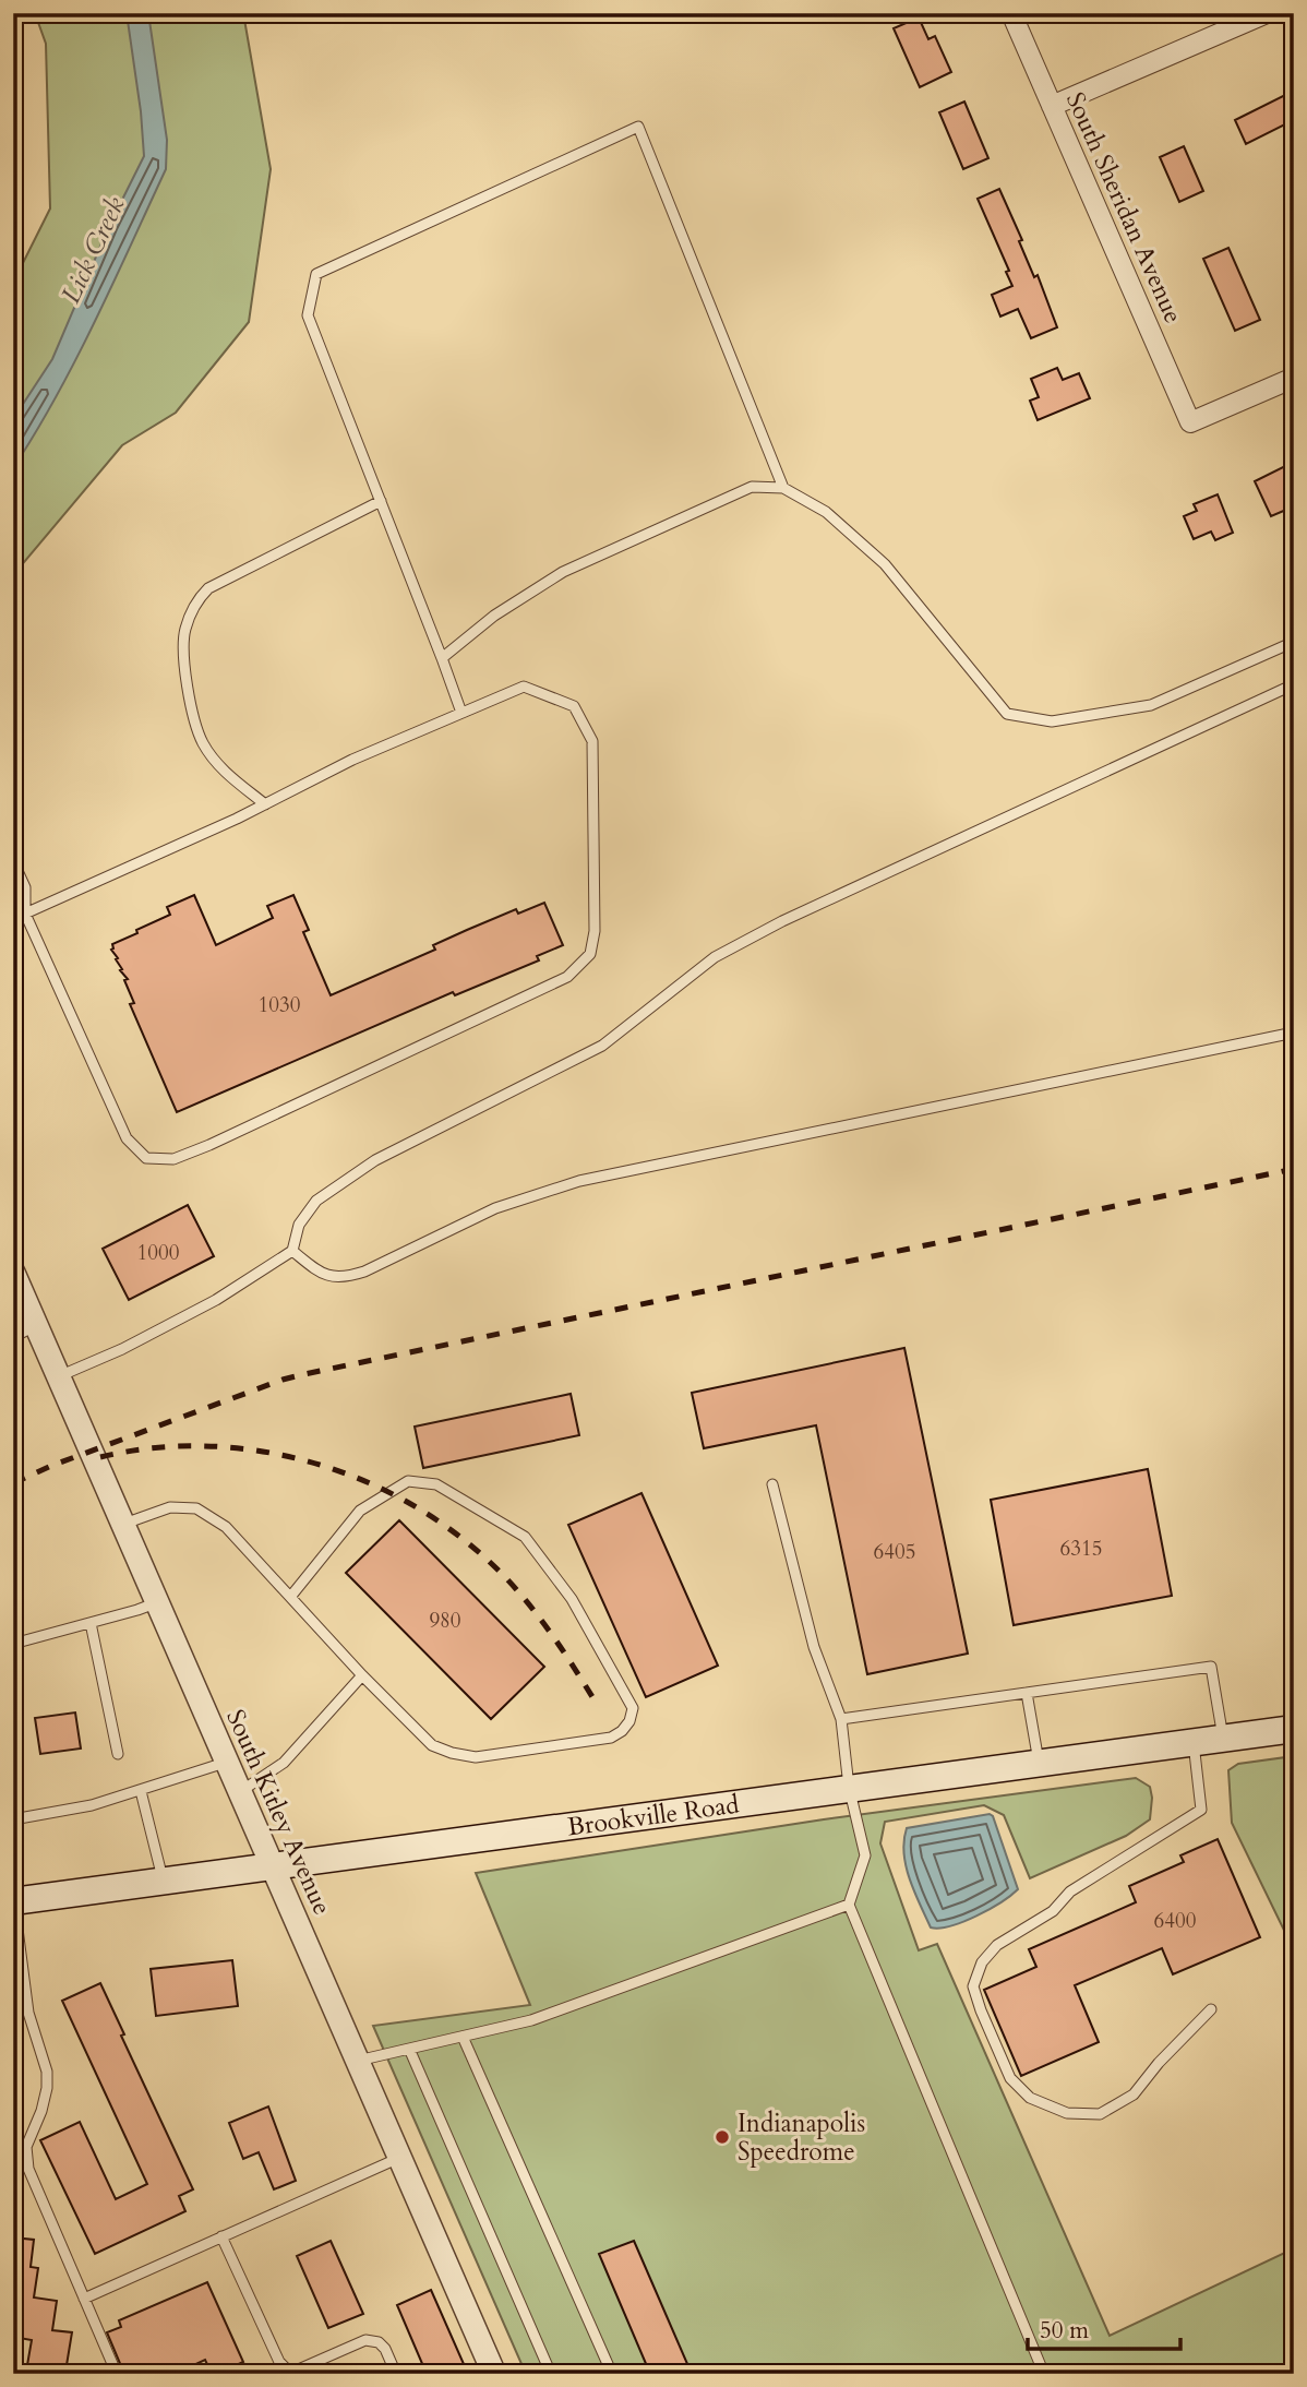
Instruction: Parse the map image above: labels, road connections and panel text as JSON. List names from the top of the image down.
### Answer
{
  "streets": {
    "main road": ["Brookville Road"],
    "street": ["South Sheridan Avenue", "South Kitley Avenue"]
  },
  "crossings": [
    ["South Kitley Avenue", "Brookville Road"]
  ],
  "water": ["Lick Creek"],
  "places": ["Indianapolis Speedrome"],
  "house_numbers": [
    "1030",
    "1000",
    "6315",
    "6405",
    "980",
    "6400"
  ],
  "scale_bar": "50 m"
}
